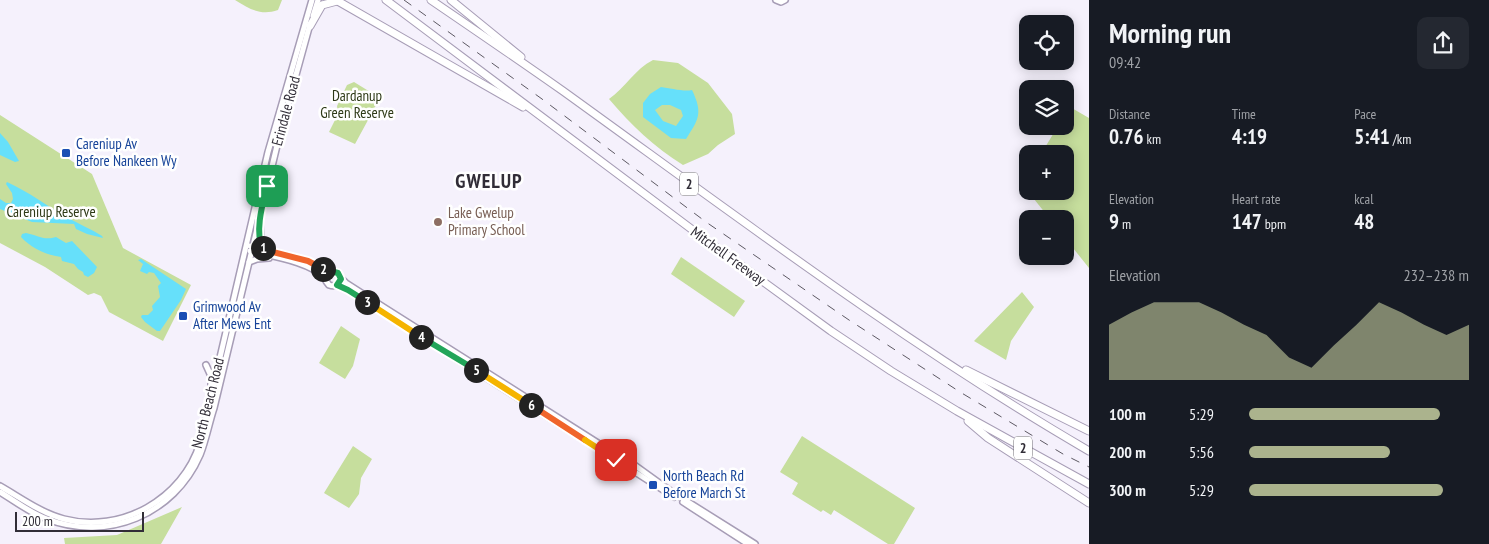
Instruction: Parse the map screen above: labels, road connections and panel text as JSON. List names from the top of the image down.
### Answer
{
  "streets": {
    "highway": ["2", "Mitchell Freeway"],
    "main road": ["Erindale Road", "North Beach Road"]
  },
  "crossings": [
    ["Erindale Road", "North Beach Road"]
  ],
  "districts": ["GWELUP"],
  "parks": ["Dardanup Green Reserve", "Careniup Reserve"],
  "places": {
    "transit": ["Careniup Av Before Nankeen Wy", "Grimwood Av After Mews Ent", "North Beach Rd Before March St"],
    "other": ["Lake Gwelup Primary School"]
  },
  "scale_bar": "200 m",
  "page": {
    "heading": ["Morning run", "09:42"],
    "map_buttons": ["+", "−"],
    "stats": [
      ["Distance", "0.76 km"],
      ["Time", "4:19"],
      ["Pace", "5:41 /km"],
      ["Elevation", "9 m"],
      ["Heart rate", "147 bpm"],
      ["kcal", "48"]
    ],
    "pins": [
      "1",
      "2",
      "3",
      "4",
      "5",
      "6"
    ],
    "chart": ["Elevation", "232–238 m"],
    "list": [
      {
        "name": "100 m",
        "note": "5:29"
      },
      {
        "name": "200 m",
        "note": "5:56"
      },
      {
        "name": "300 m",
        "note": "5:29"
      }
    ],
    "scale": "200 m"
  }
}
